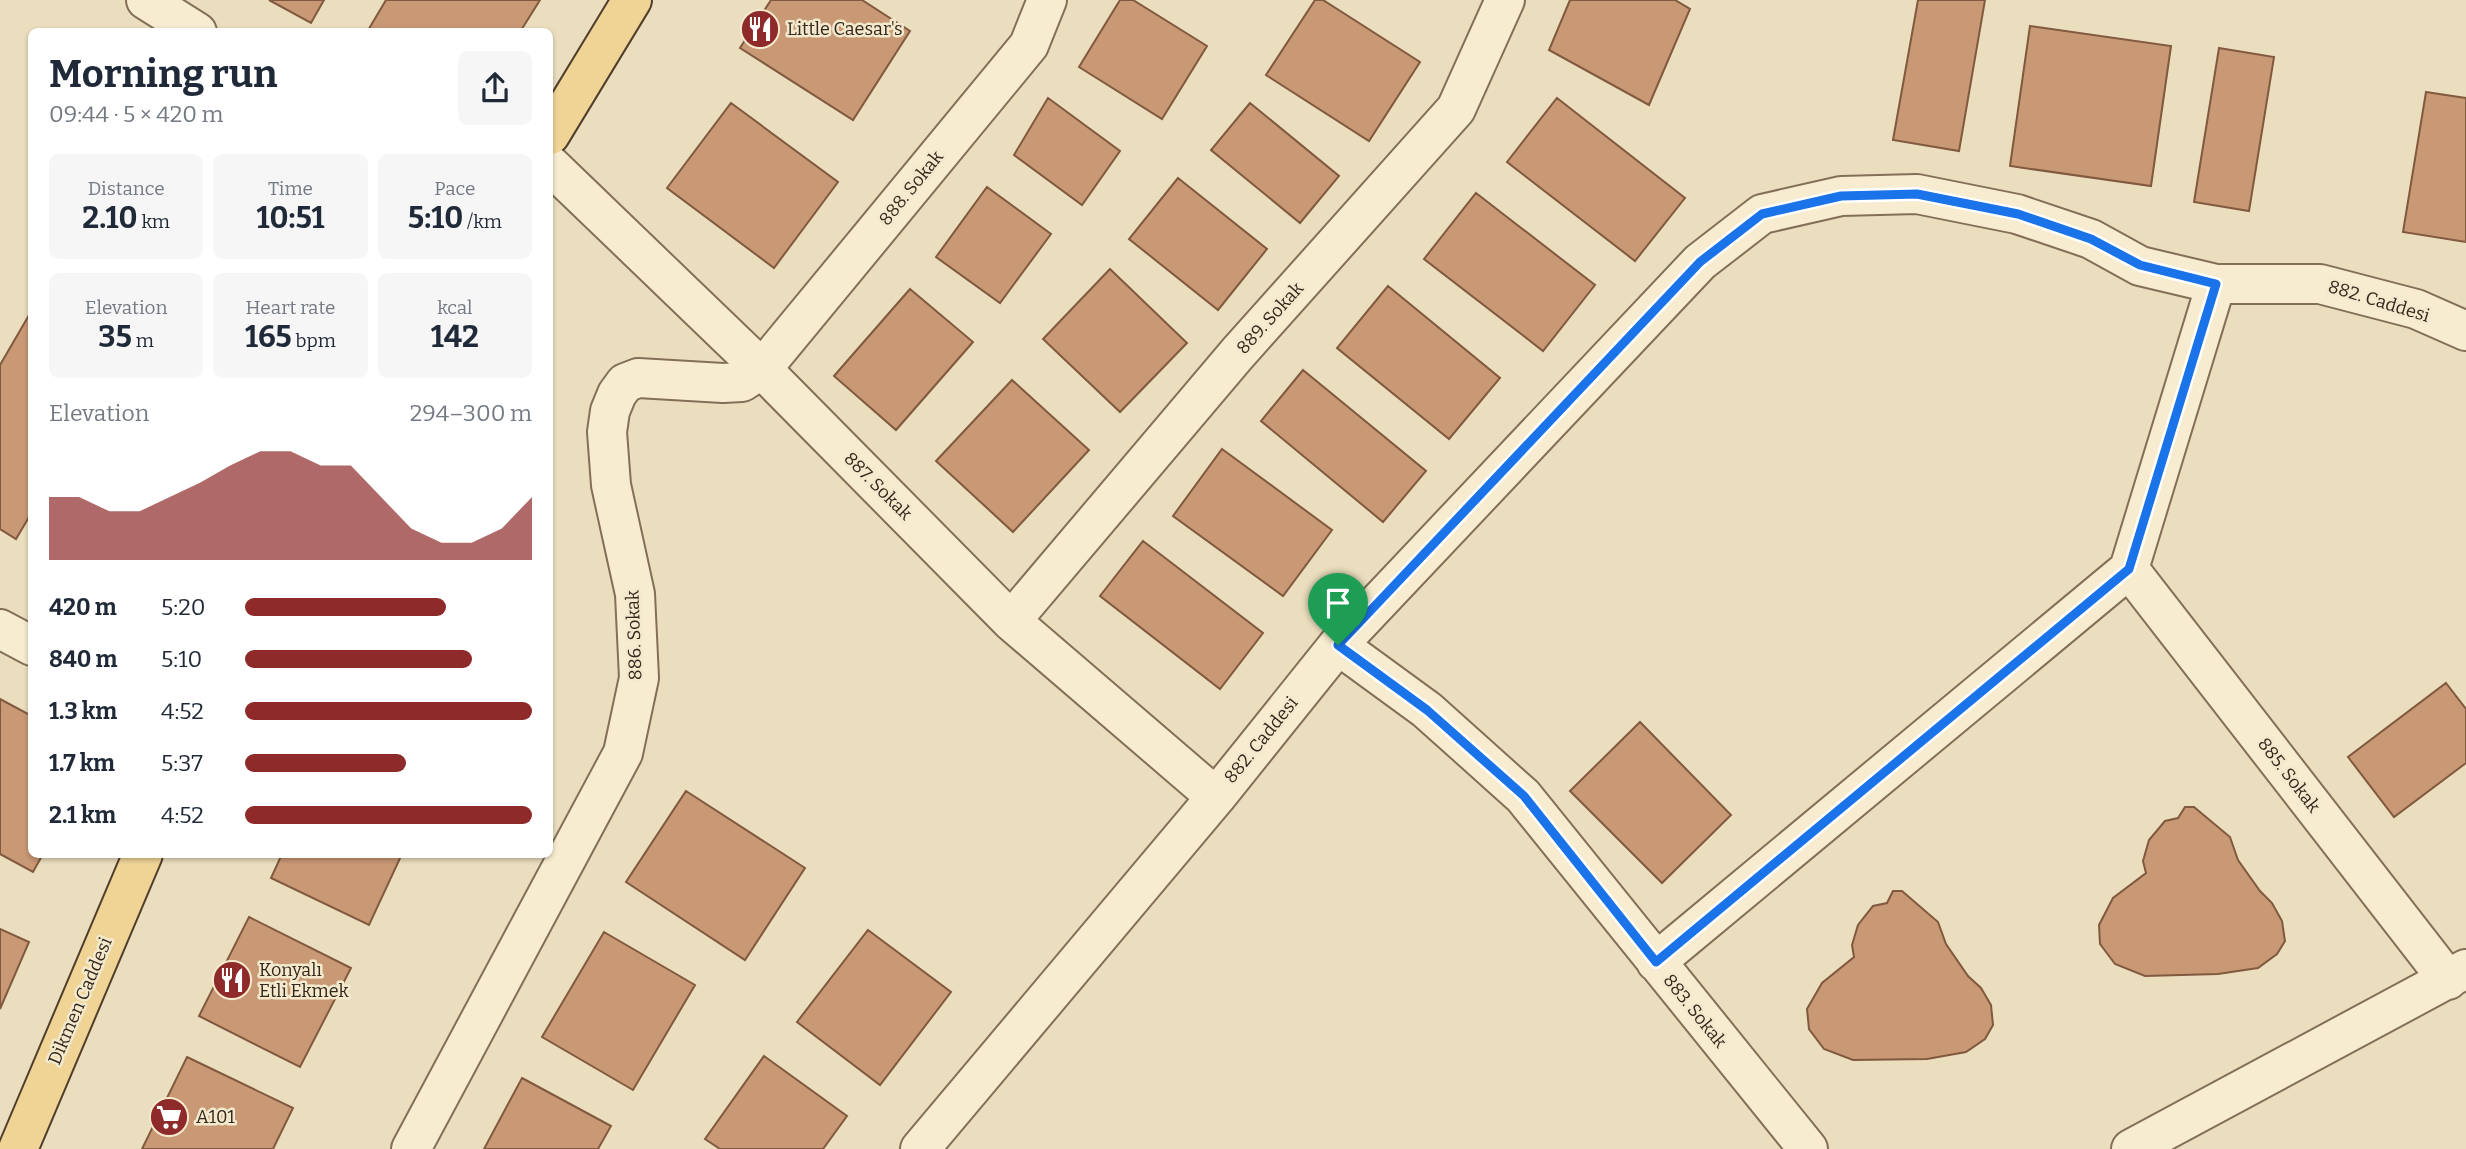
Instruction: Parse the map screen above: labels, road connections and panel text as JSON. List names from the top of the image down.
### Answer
{
  "streets": {
    "main road": ["Dikmen Caddesi"],
    "street": [
      "888. Sokak",
      "882. Caddesi",
      "889. Sokak",
      "887. Sokak",
      "886. Sokak",
      "885. Sokak",
      "883. Sokak"
    ]
  },
  "crossings": [
    ["888. Sokak", "887. Sokak"],
    ["888. Sokak", "886. Sokak"],
    ["882. Caddesi", "887. Sokak"],
    ["882. Caddesi", "883. Sokak"],
    ["889. Sokak", "887. Sokak"],
    ["887. Sokak", "886. Sokak"]
  ],
  "places": {
    "restaurant": ["Little Caesar's", "Konyalı Etli Ekmek"],
    "supermarket": ["A101"]
  },
  "page": {
    "heading": ["Morning run", "09:44 · 5 × 420 m"],
    "stats": [
      ["Distance", "2.10 km"],
      ["Time", "10:51"],
      ["Pace", "5:10 /km"],
      ["Elevation", "35 m"],
      ["Heart rate", "165 bpm"],
      ["kcal", "142"]
    ],
    "chart": ["Elevation", "294–300 m"],
    "list": [
      {
        "name": "420 m",
        "note": "5:20"
      },
      {
        "name": "840 m",
        "note": "5:10"
      },
      {
        "name": "1.3 km",
        "note": "4:52"
      },
      {
        "name": "1.7 km",
        "note": "5:37"
      },
      {
        "name": "2.1 km",
        "note": "4:52"
      }
    ]
  }
}
